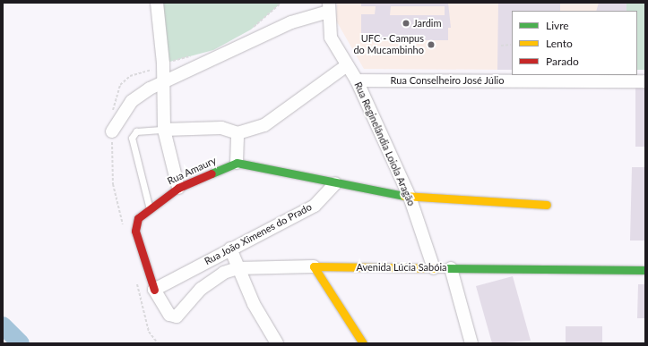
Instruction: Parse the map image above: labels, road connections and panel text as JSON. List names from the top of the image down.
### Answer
{
  "streets": {
    "street": [
      "Rua Conselheiro José Júlio",
      "Rua Reginelândia Loiola Aragão",
      "Rua Amaury",
      "Rua João Ximenes do Prado",
      "Avenida Lúcia Sabóia"
    ]
  },
  "crossings": [
    ["Rua Conselheiro José Júlio", "Rua Reginelândia Loiola Aragão"],
    ["Rua Reginelândia Loiola Aragão", "Avenida Lúcia Sabóia"],
    ["Rua Amaury", "Rua João Ximenes do Prado"],
    ["Rua Amaury", "Avenida Lúcia Sabóia"],
    ["Rua João Ximenes do Prado", "Avenida Lúcia Sabóia"]
  ],
  "places": ["Jardim", "UFC - Campus do Mucambinho"],
  "legend": ["Livre", "Lento", "Parado"]
}
